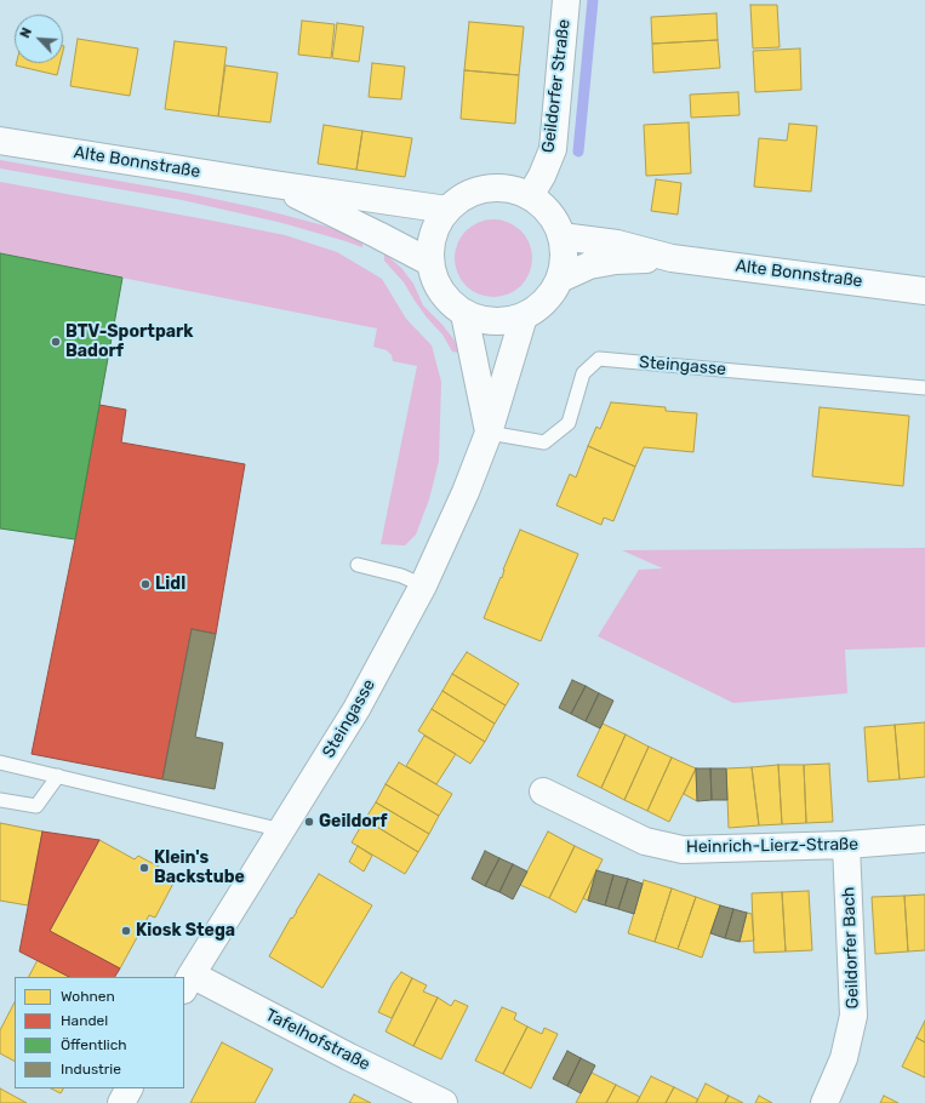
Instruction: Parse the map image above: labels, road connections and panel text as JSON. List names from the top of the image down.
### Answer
{
  "streets": {
    "street": [
      "Geildorfer Straße",
      "Alte Bonnstraße",
      "Steingasse",
      "Heinrich-Lierz-Straße",
      "Geildorfer Bach",
      "Tafelhofstraße"
    ]
  },
  "crossings": [
    ["Geildorfer Straße", "Alte Bonnstraße"],
    ["Geildorfer Straße", "Steingasse"],
    ["Alte Bonnstraße", "Steingasse"],
    ["Steingasse", "Tafelhofstraße"],
    ["Heinrich-Lierz-Straße", "Geildorfer Bach"]
  ],
  "places": [
    "BTV-Sportpark Badorf",
    "Lidl",
    "Geildorf",
    "Klein's Backstube",
    "Kiosk Stega"
  ],
  "legend": [
    "Wohnen",
    "Handel",
    "Öffentlich",
    "Industrie"
  ],
  "north": "top left"
}
